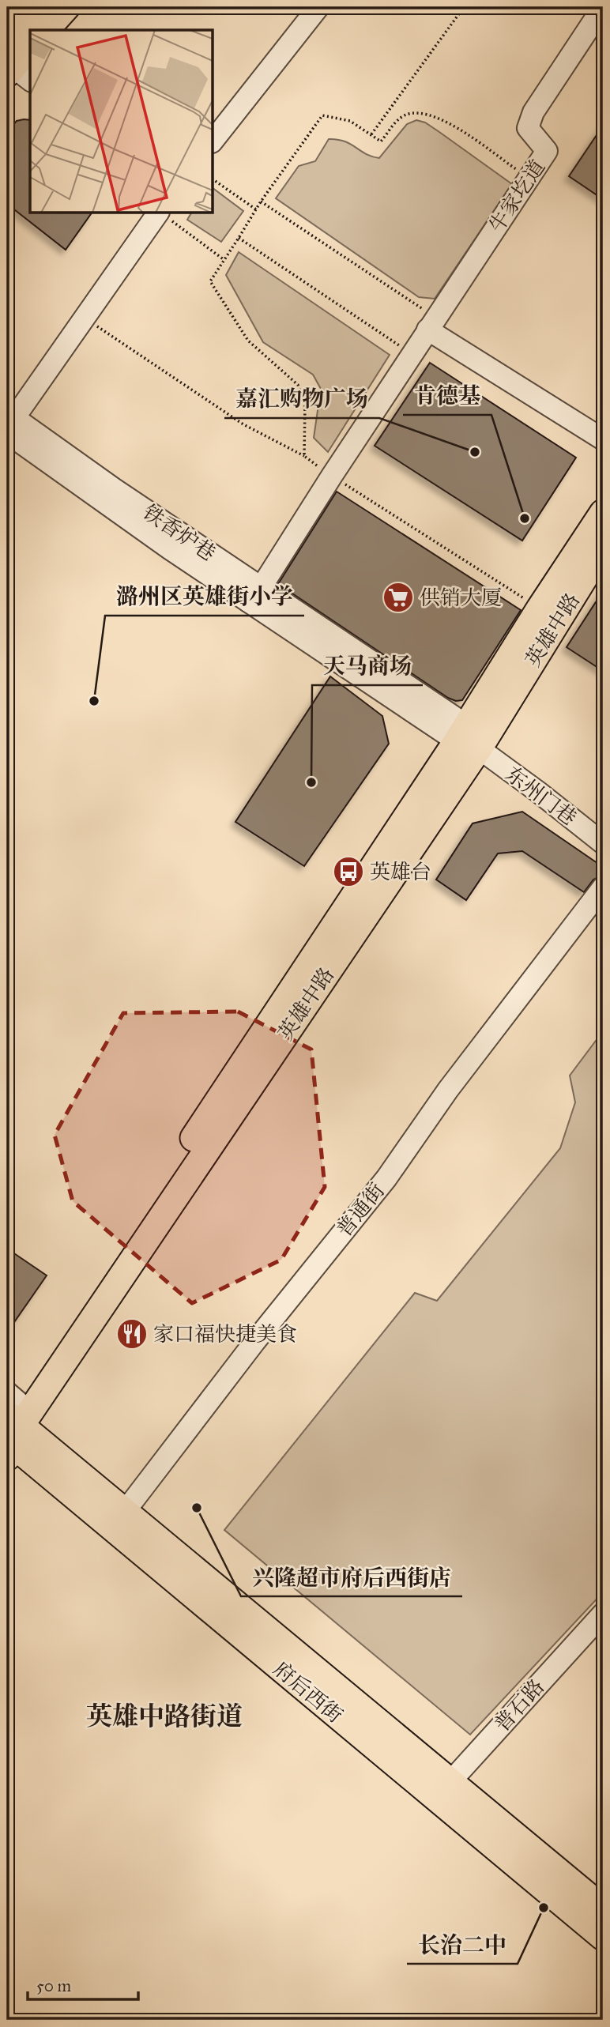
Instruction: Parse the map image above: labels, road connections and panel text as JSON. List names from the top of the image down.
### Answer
{
  "streets": {
    "main road": ["英雄中路", "府后西街"],
    "street": [
      "牛家圪道",
      "铁香炉巷",
      "东州门巷",
      "普通街",
      "普石路"
    ]
  },
  "crossings": [
    ["牛家圪道", "铁香炉巷"],
    ["铁香炉巷", "英雄中路"],
    ["铁香炉巷", "东州门巷"],
    ["英雄中路", "东州门巷"],
    ["英雄中路", "府后西街"],
    ["普通街", "府后西街"],
    ["府后西街", "普石路"]
  ],
  "districts": ["英雄中路街道"],
  "places": {
    "other": [
      "嘉汇购物广场",
      "肯德基",
      "潞州区英雄街小学",
      "天马商场",
      "兴隆超市府后西街店",
      "长治二中"
    ],
    "supermarket": ["供销大厦"],
    "bus stop": ["英雄台"],
    "restaurant": ["家口福快捷美食"]
  },
  "scale_bar": "50 m"
}
